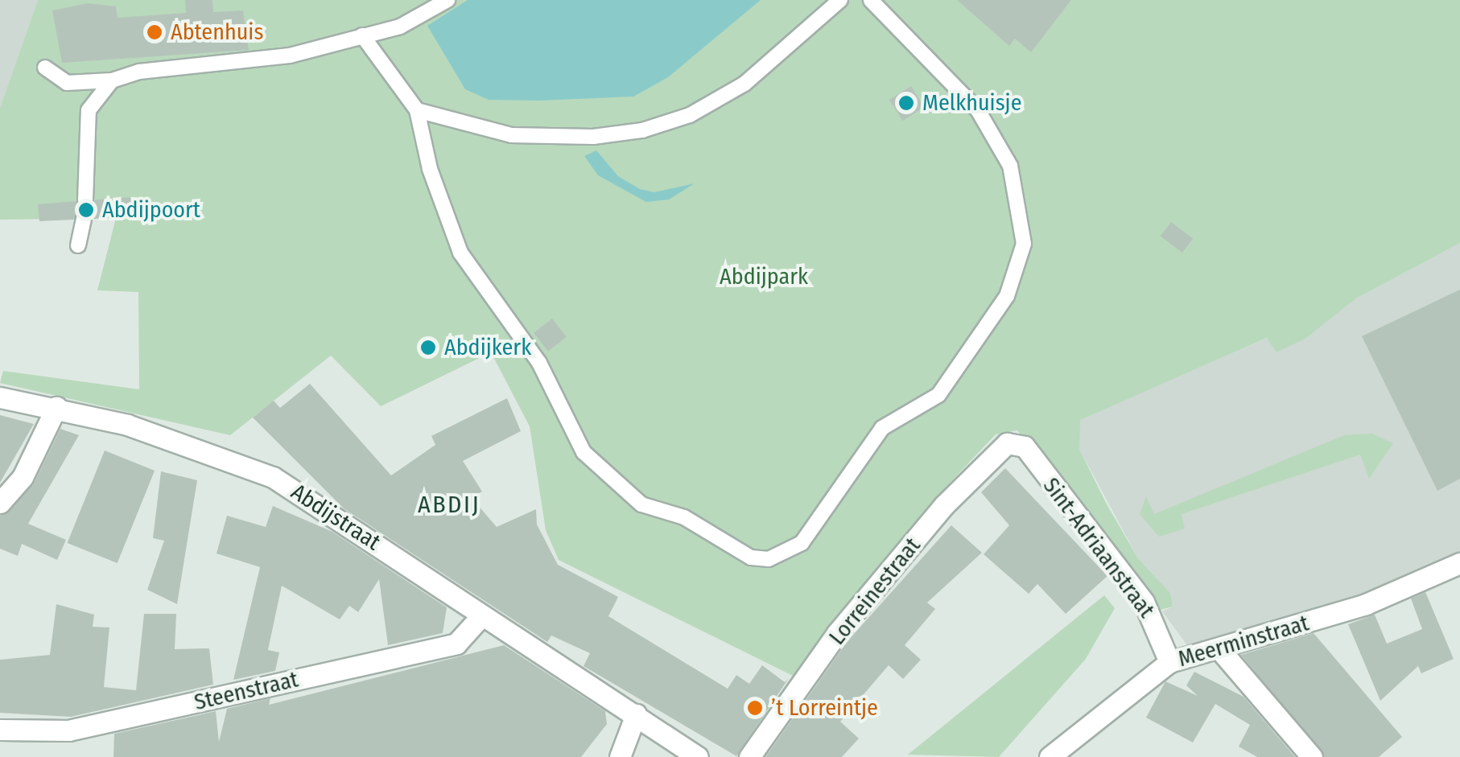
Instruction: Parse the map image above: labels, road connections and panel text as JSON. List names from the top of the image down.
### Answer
{
  "streets": {
    "street": [
      "Abdijstraat",
      "Sint-Adriaanstraat",
      "Lorreinestraat",
      "Meerminstraat",
      "Steenstraat"
    ]
  },
  "crossings": [
    ["Abdijstraat", "Steenstraat"],
    ["Sint-Adriaanstraat", "Lorreinestraat"],
    ["Sint-Adriaanstraat", "Meerminstraat"]
  ],
  "districts": ["ABDIJ"],
  "parks": ["Abdijpark"],
  "places": [
    "Abtenhuis",
    "Melkhuisje",
    "Abdijpoort",
    "Abdijkerk",
    "’t Lorreintje"
  ]
}
